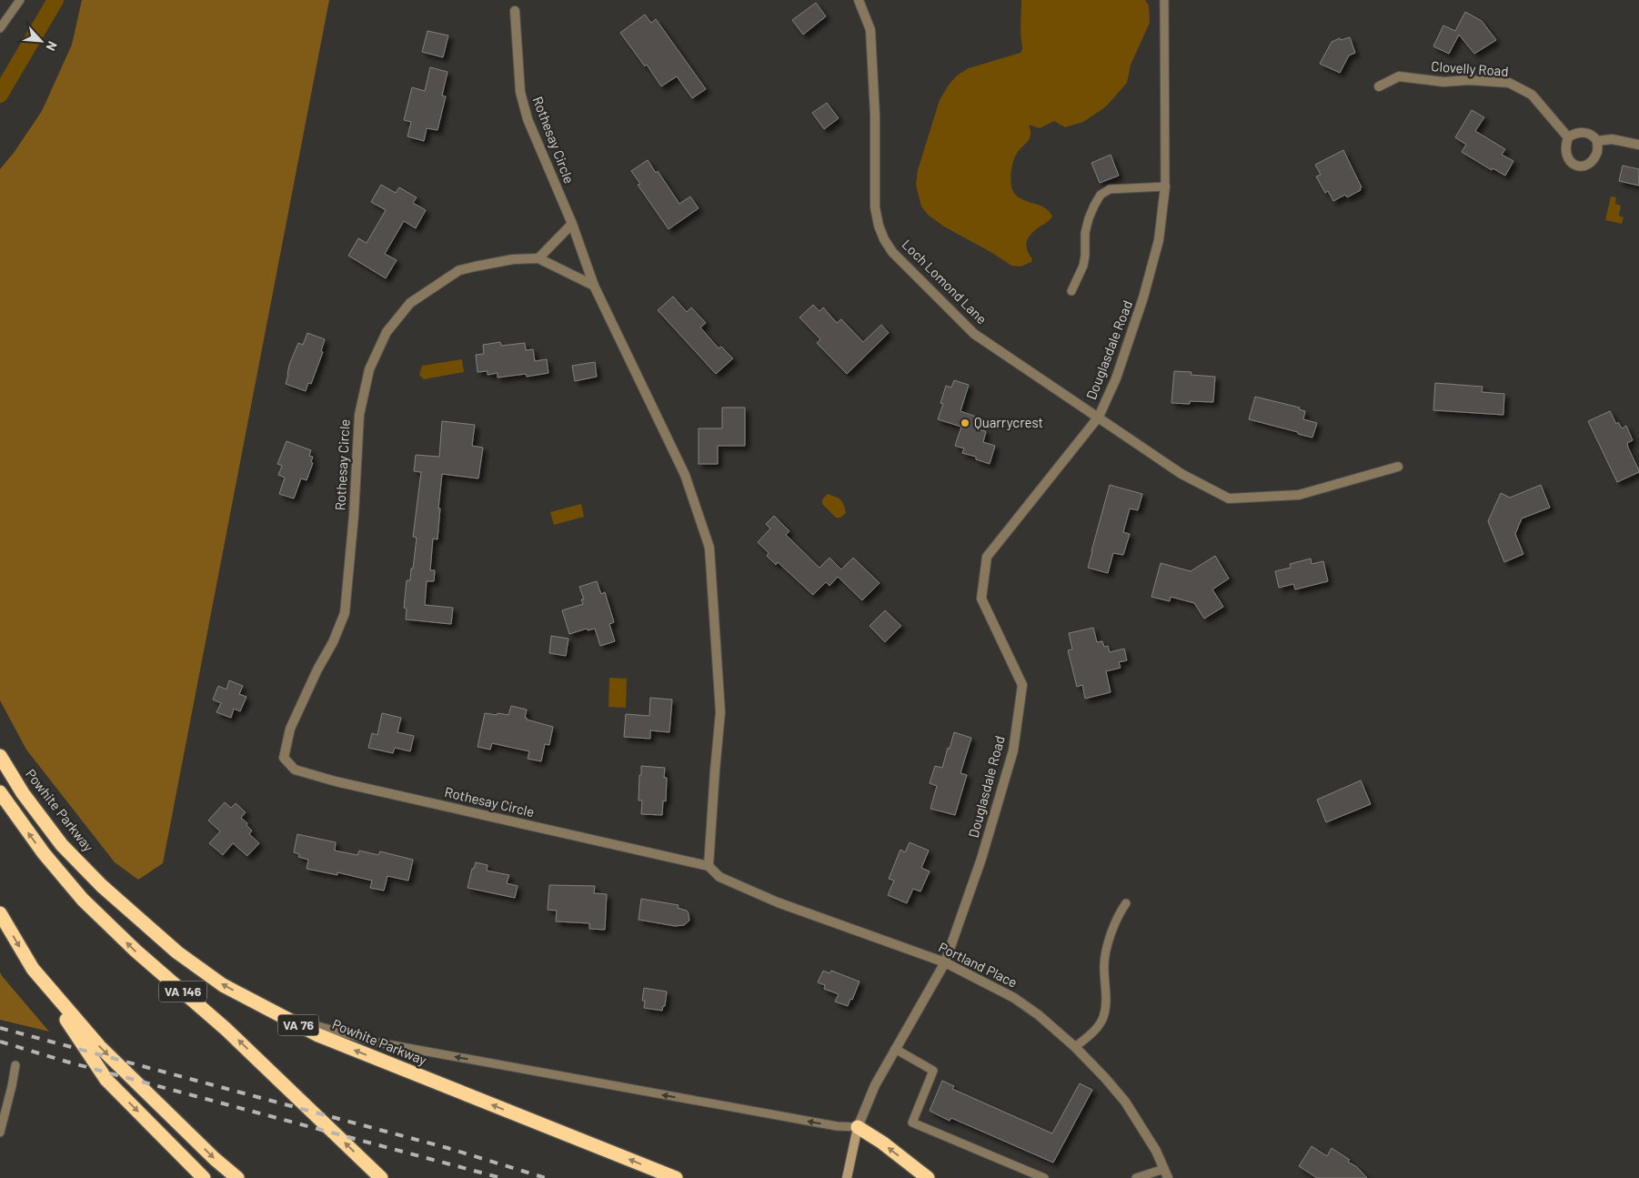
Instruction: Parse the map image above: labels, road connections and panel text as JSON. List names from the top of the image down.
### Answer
{
  "streets": {
    "highway": ["Powhite Parkway", "VA 146", "VA 76"],
    "street": [
      "Clovelly Road",
      "Rothesay Circle",
      "Loch Lomond Lane",
      "Douglasdale Road",
      "Portland Place"
    ]
  },
  "crossings": [
    ["Rothesay Circle", "Portland Place"],
    ["Loch Lomond Lane", "Douglasdale Road"],
    ["Douglasdale Road", "Portland Place"]
  ],
  "places": ["Quarrycrest"],
  "north": "bottom right"
}
